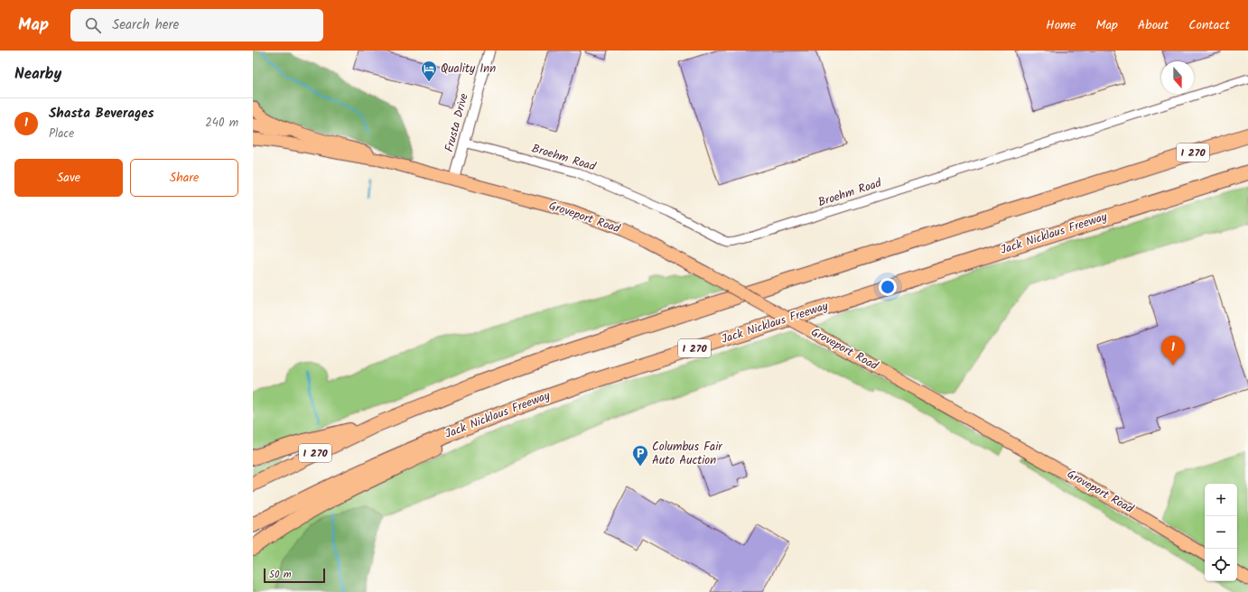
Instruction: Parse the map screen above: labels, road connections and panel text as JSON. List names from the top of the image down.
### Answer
{
  "streets": {
    "highway": ["I 270", "Jack Nicklaus Freeway"],
    "main road": ["Groveport Road"],
    "street": ["Frusta Drive", "Broehm Road"]
  },
  "crossings": [
    ["Frusta Drive", "Broehm Road"],
    ["Frusta Drive", "Groveport Road"]
  ],
  "places": {
    "hotel": ["Quality Inn"],
    "parking": ["Columbus Fair Auto Auction"]
  },
  "scale_bar": "50 m",
  "north": "bottom",
  "page": {
    "header": "Map",
    "search": "Search here",
    "nav": [
      "Home",
      "Map",
      "About",
      "Contact"
    ],
    "heading": "Nearby",
    "list": [
      {
        "mark": "1",
        "name": "Shasta Beverages",
        "note": "Place",
        "value": "240 m"
      }
    ],
    "buttons": ["Save", "Share"],
    "pins": "1",
    "map_buttons": ["+", "−"],
    "scale": "50 m"
  }
}
